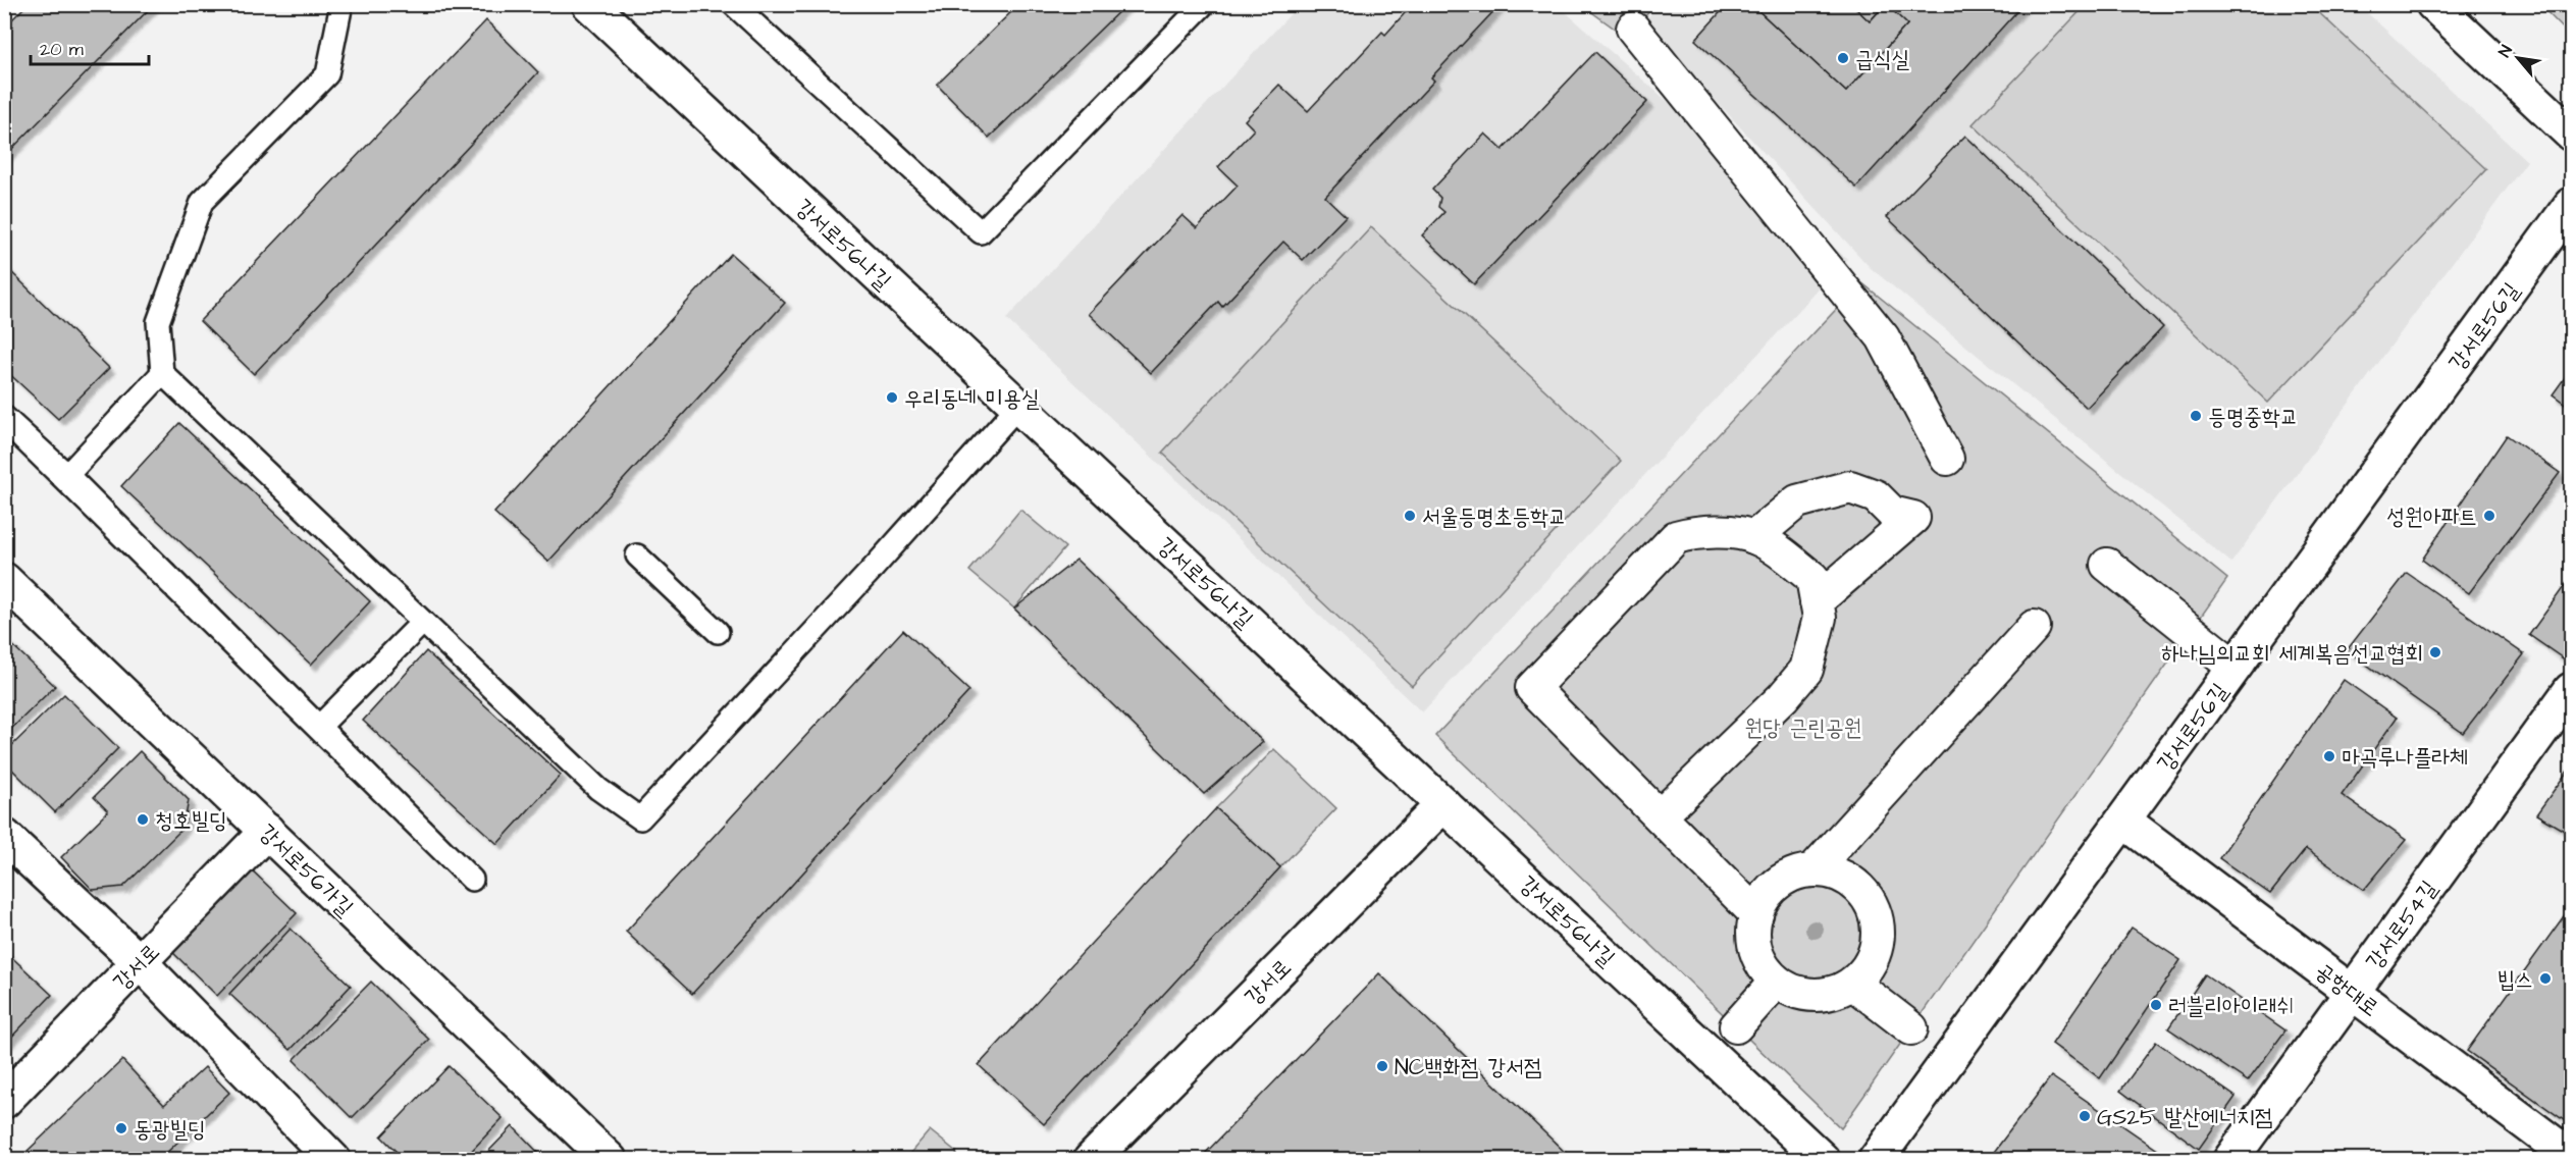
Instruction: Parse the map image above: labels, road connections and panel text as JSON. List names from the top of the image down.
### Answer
{
  "streets": {
    "street": [
      "강서로56나길",
      "강서로56길",
      "강서로56가길",
      "강서로54길",
      "강서로",
      "공항대로"
    ]
  },
  "crossings": [
    ["강서로56나길", "강서로"],
    ["강서로56길", "공항대로"],
    ["강서로56가길", "강서로"],
    ["강서로54길", "공항대로"]
  ],
  "parks": ["원당 근린공원"],
  "places": [
    "급식실",
    "우리동네 미용실",
    "등명중학교",
    "서울등명초등학교",
    "성원아파트",
    "하나님의교회 세계복음선교협회",
    "마곡루나플라체",
    "청호빌딩",
    "빕스",
    "러블리아이래쉬",
    "NC백화점 강서점",
    "GS25 발산에너지점",
    "동광빌딩"
  ],
  "scale_bar": "20 m",
  "north": "top left"
}
